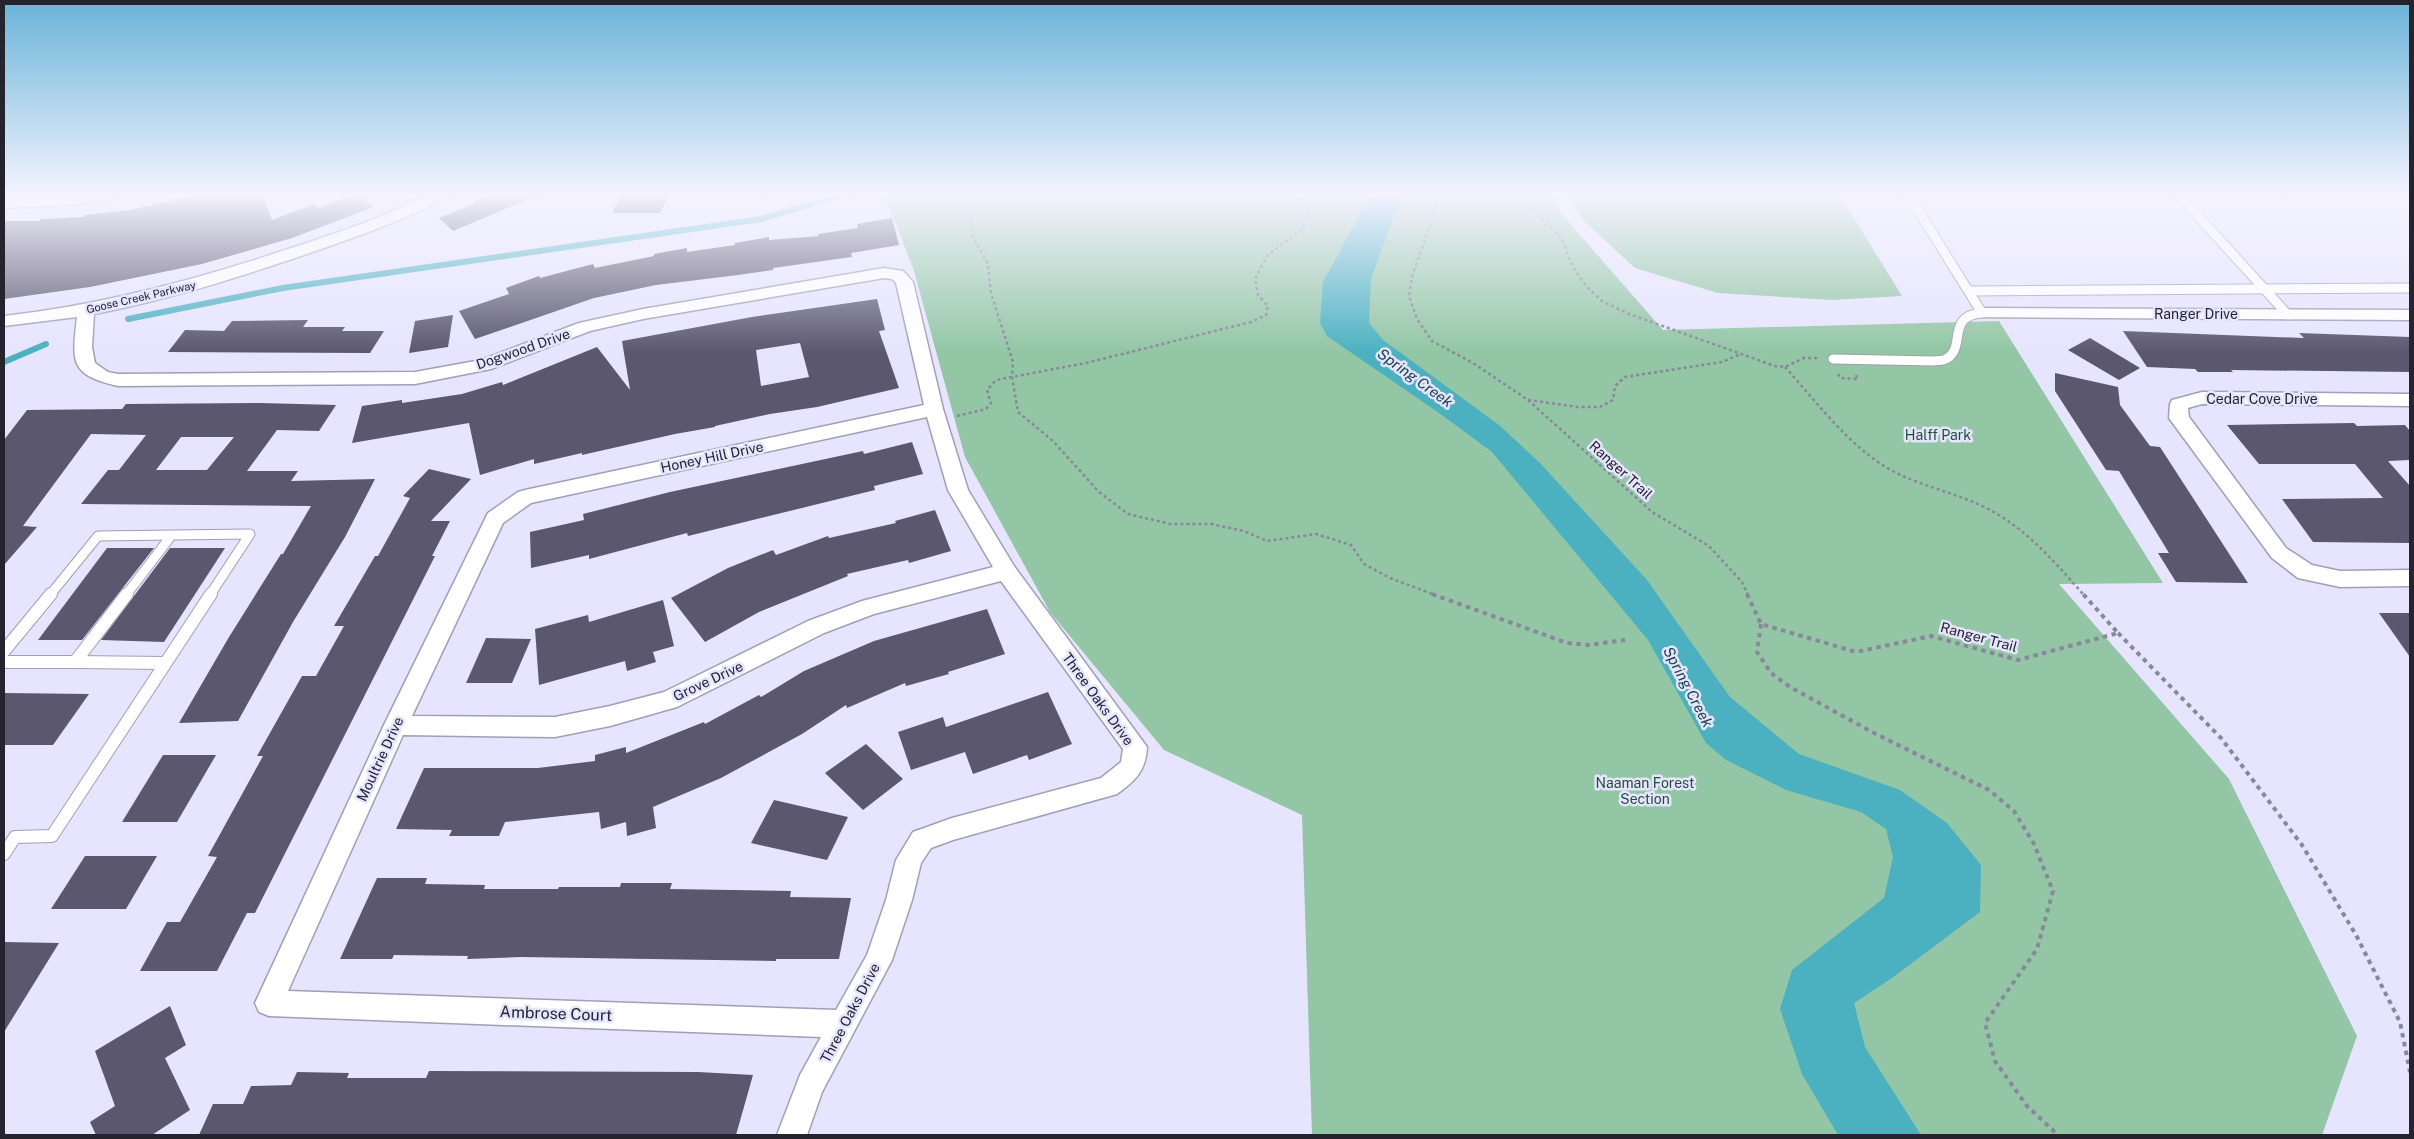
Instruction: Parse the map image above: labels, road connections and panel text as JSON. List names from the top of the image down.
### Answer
{
  "streets": {
    "street": [
      "Goose Creek Parkway",
      "Ranger Drive",
      "Dogwood Drive",
      "Cedar Cove Drive",
      "Honey Hill Drive",
      "Grove Drive",
      "Three Oaks Drive",
      "Moultrie Drive",
      "Ambrose Court"
    ],
    "path": ["Ranger Trail"]
  },
  "crossings": [
    ["Goose Creek Parkway", "Dogwood Drive"],
    ["Dogwood Drive", "Three Oaks Drive"],
    ["Honey Hill Drive", "Three Oaks Drive"],
    ["Honey Hill Drive", "Moultrie Drive"],
    ["Grove Drive", "Three Oaks Drive"],
    ["Grove Drive", "Moultrie Drive"],
    ["Three Oaks Drive", "Ambrose Court"],
    ["Moultrie Drive", "Ambrose Court"]
  ],
  "water": ["Spring Creek"],
  "parks": ["Halff Park", "Naaman Forest Section"]
}
